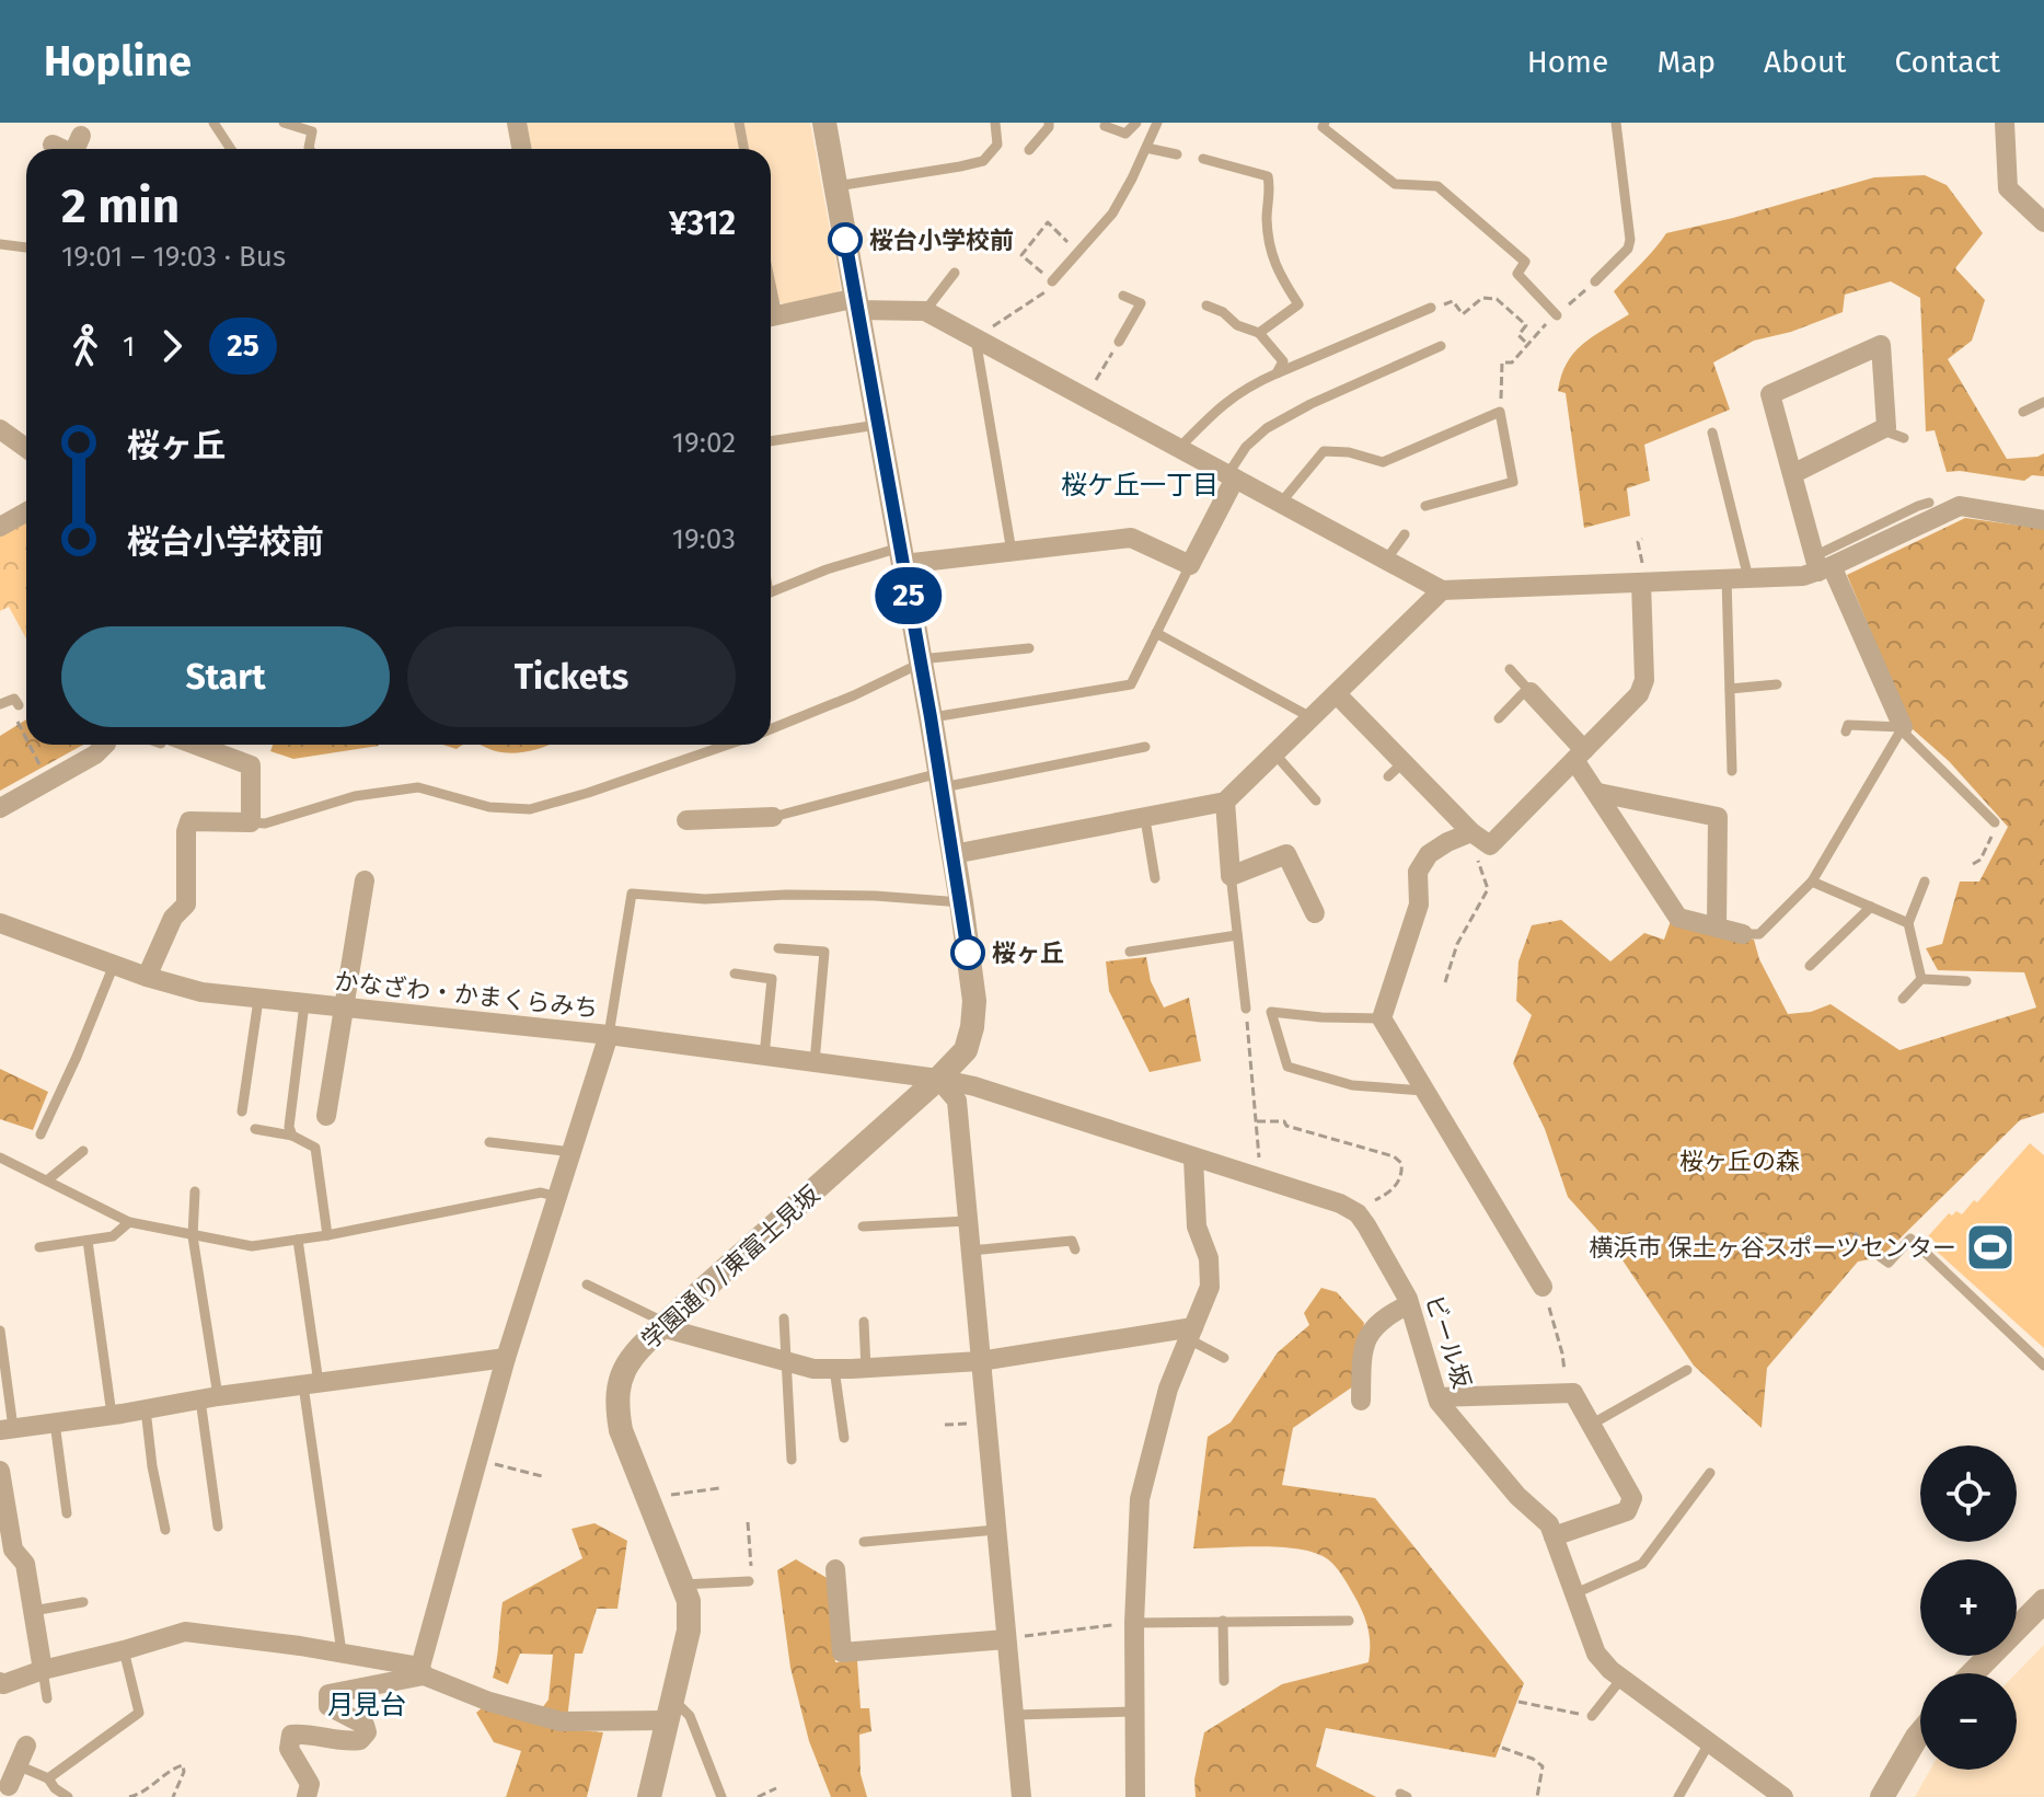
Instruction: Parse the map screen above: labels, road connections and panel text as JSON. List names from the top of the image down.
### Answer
{
  "streets": {
    "street": ["かなざわ・かまくらみち", "学園通り/東富士見坂", "ビール坂"]
  },
  "crossings": [
    ["かなざわ・かまくらみち", "学園通り/東富士見坂"],
    ["かなざわ・かまくらみち", "ビール坂"],
    ["学園通り/東富士見坂", "ビール坂"]
  ],
  "districts": ["桜ケ丘一丁目", "月見台"],
  "parks": ["桜ヶ丘の森"],
  "places": {
    "other": ["桜台小学校前", "桜ヶ丘"],
    "sports": ["横浜市 保土ヶ谷スポーツセンター"]
  },
  "lines": ["bus line 25"],
  "page": {
    "header": "Hopline",
    "nav": [
      "Home",
      "Map",
      "About",
      "Contact"
    ],
    "on_map": "25",
    "heading": ["2 min", "19:01 – 19:03 · Bus", "¥312"],
    "legs": ["1", "25"],
    "list": [
      {
        "name": "桜ヶ丘",
        "value": "19:02"
      },
      {
        "name": "桜台小学校前",
        "value": "19:03"
      }
    ],
    "buttons": ["Start", "Tickets"],
    "map_buttons": ["+", "−"]
  }
}
